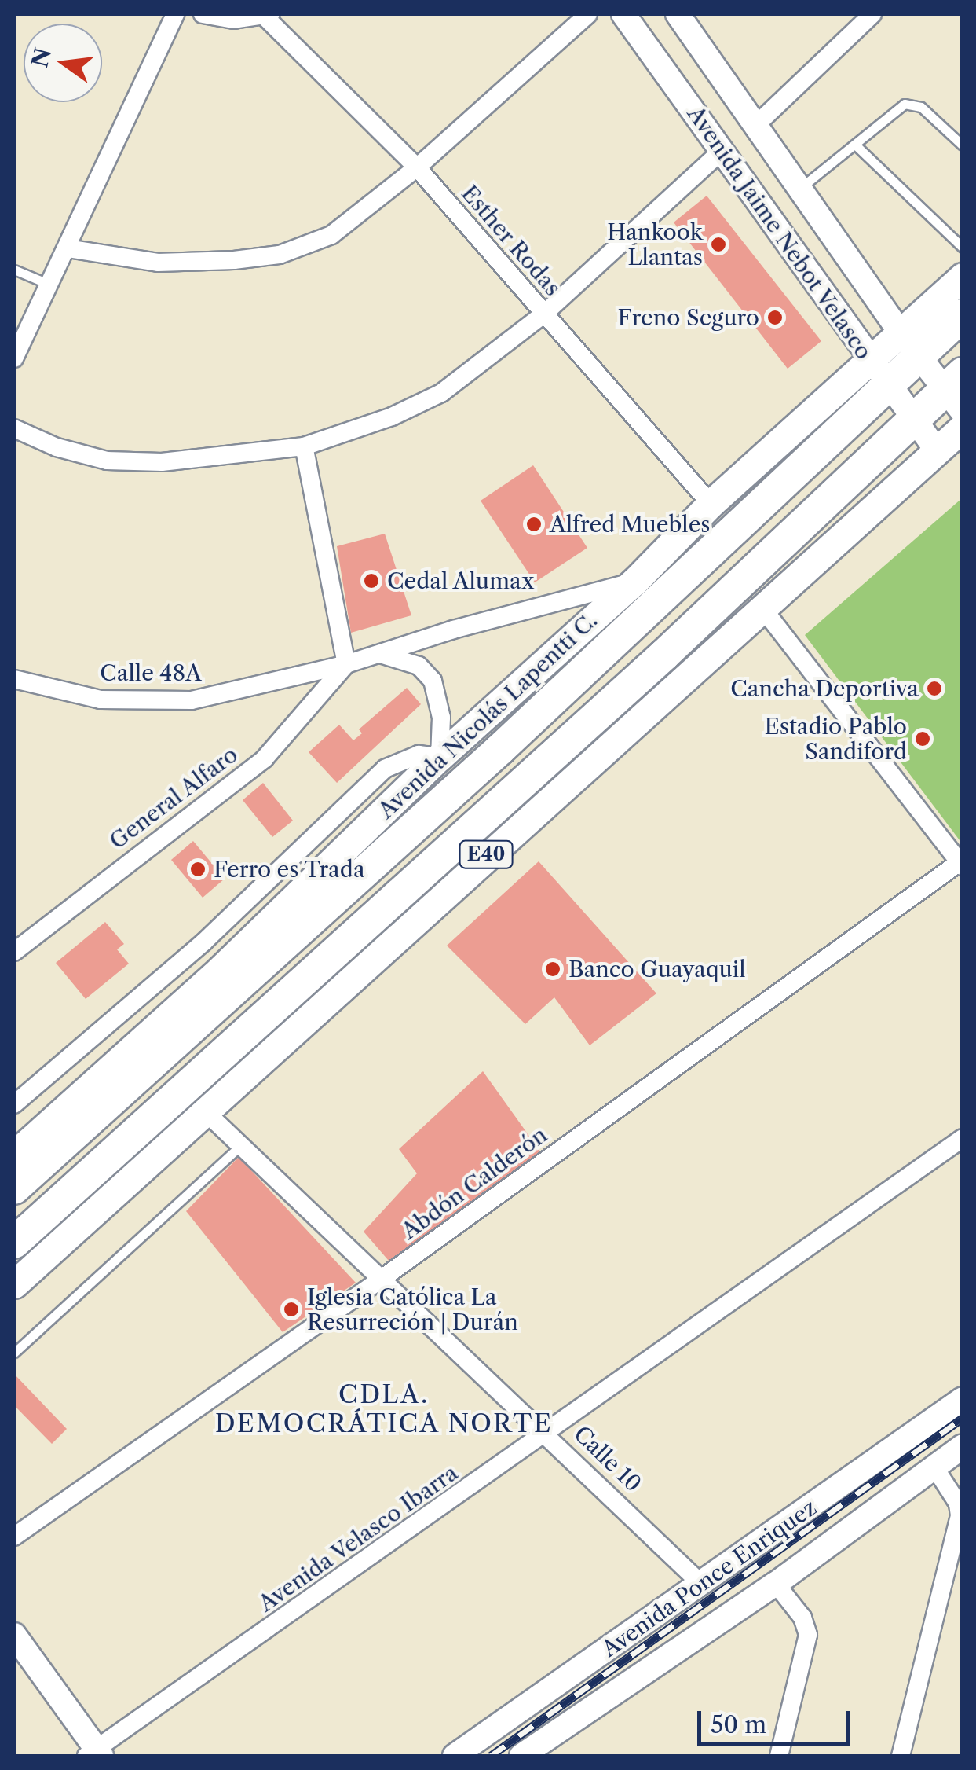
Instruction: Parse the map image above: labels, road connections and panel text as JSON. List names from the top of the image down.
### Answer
{
  "streets": {
    "highway": ["Avenida Nicolás Lapentti C.", "E40"],
    "street": [
      "Avenida Jaime Nebot Velasco",
      "Esther Rodas",
      "Calle 48A",
      "General Alfaro",
      "Abdón Calderón",
      "Calle 10",
      "Avenida Velasco Ibarra",
      "Avenida Ponce Enriquez"
    ]
  },
  "crossings": [
    ["Avenida Jaime Nebot Velasco", "Avenida Nicolás Lapentti C."],
    ["Avenida Jaime Nebot Velasco", "E40"],
    ["Esther Rodas", "Avenida Nicolás Lapentti C."],
    ["Calle 48A", "Avenida Nicolás Lapentti C."],
    ["Calle 48A", "General Alfaro"],
    ["E40", "Calle 10"],
    ["Abdón Calderón", "Calle 10"],
    ["Calle 10", "Avenida Velasco Ibarra"],
    ["Calle 10", "Avenida Ponce Enriquez"]
  ],
  "districts": ["CDLA. DEMOCRÁTICA NORTE"],
  "places": [
    "Hankook Llantas",
    "Freno Seguro",
    "Alfred Muebles",
    "Cedal Alumax",
    "Cancha Deportiva",
    "Estadio Pablo Sandiford",
    "Ferro es Trada",
    "Banco Guayaquil",
    "Iglesia Católica La Resurreción | Durán"
  ],
  "scale_bar": "50 m",
  "north": "left"
}
